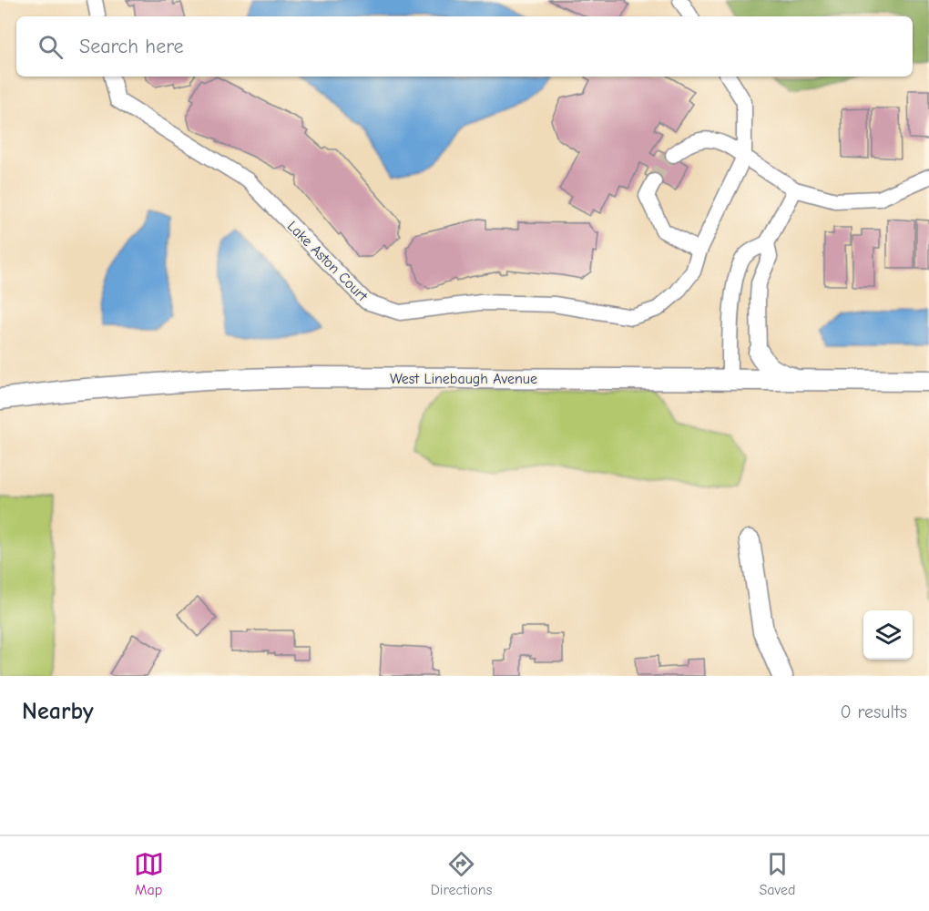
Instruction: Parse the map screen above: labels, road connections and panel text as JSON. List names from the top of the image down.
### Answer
{
  "streets": {
    "main road": ["West Linebaugh Avenue"],
    "street": ["Lake Aston Court"]
  },
  "page": {
    "search": "Search here",
    "heading": ["Nearby", "0 results"],
    "nav": ["Map", "Directions", "Saved"]
  }
}
